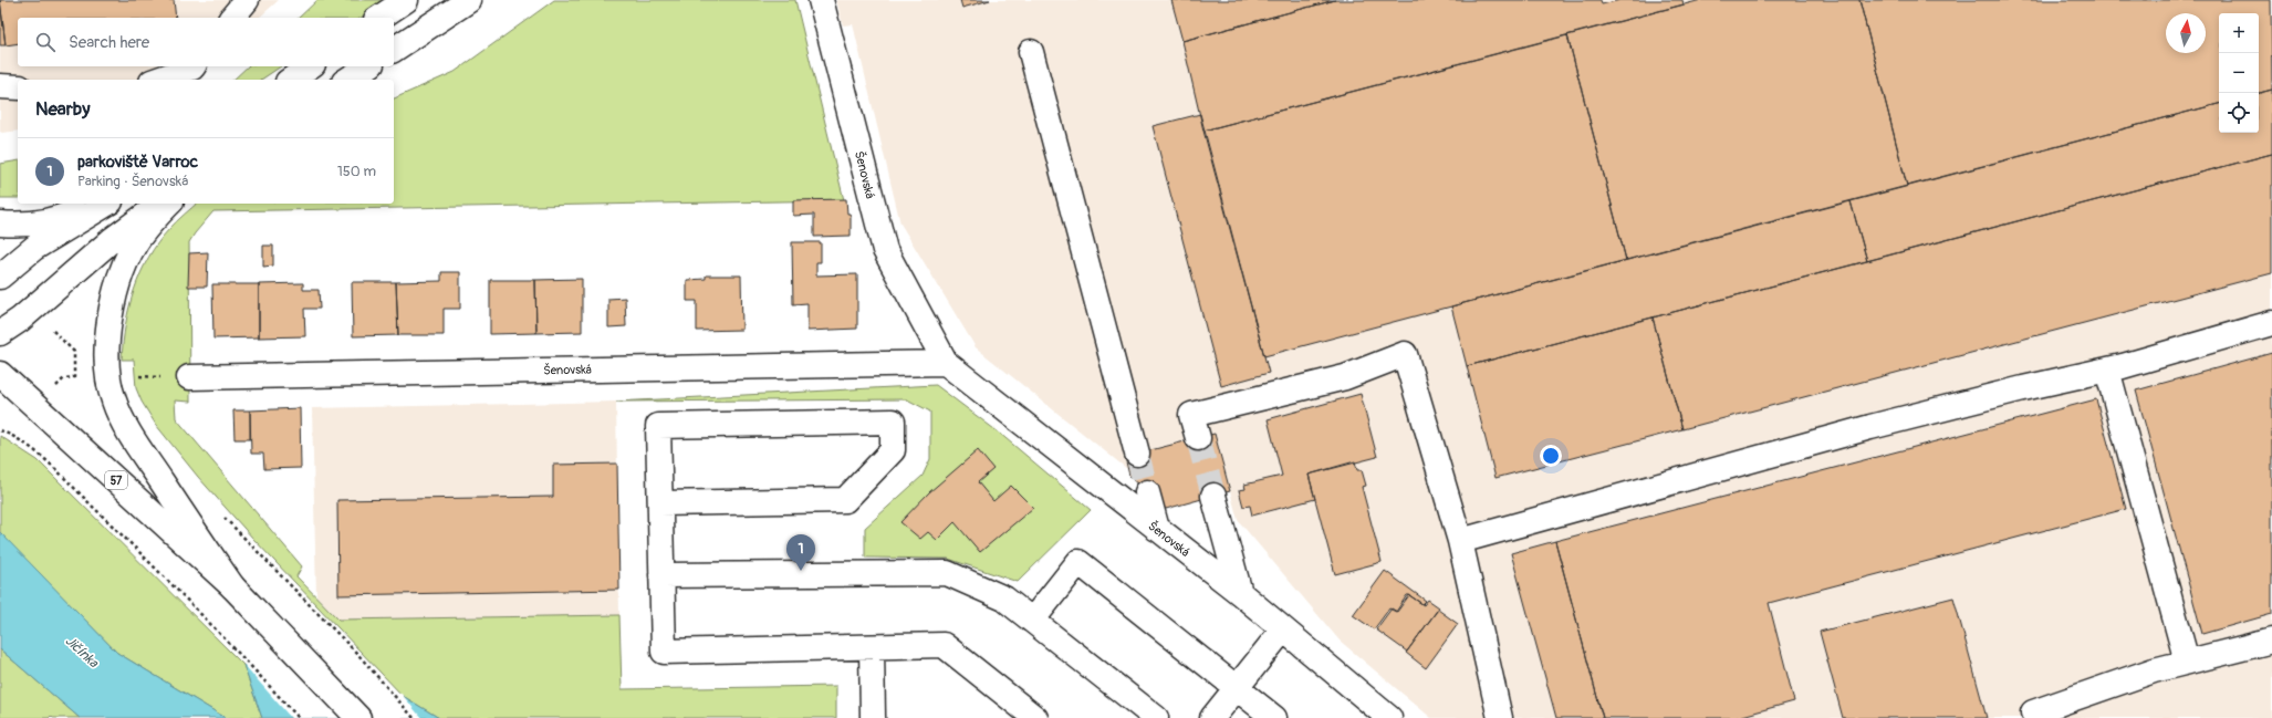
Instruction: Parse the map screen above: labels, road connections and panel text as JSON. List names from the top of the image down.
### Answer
{
  "streets": {
    "main road": ["Šenovská", "57"]
  },
  "water": ["Jičínka"],
  "north": "top",
  "page": {
    "map_buttons": ["+", "−"],
    "search": "Search here",
    "heading": "Nearby",
    "list": [
      {
        "mark": "1",
        "name": "parkoviště Varroc",
        "note": "Parking · Šenovská",
        "value": "150 m"
      }
    ],
    "pins": "1"
  }
}
